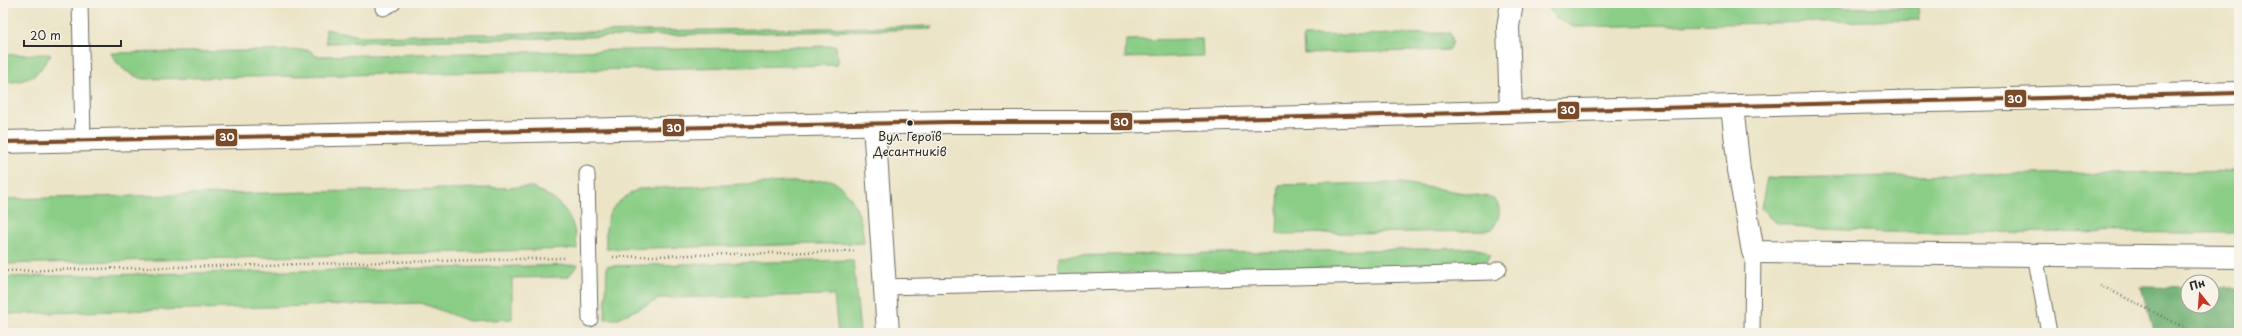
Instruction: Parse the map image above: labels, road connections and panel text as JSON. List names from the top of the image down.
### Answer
{
  "places": ["Вул. Героїв Десантників"],
  "lines": ["transit line 30"],
  "scale_bar": "20 m",
  "north": "top"
}
